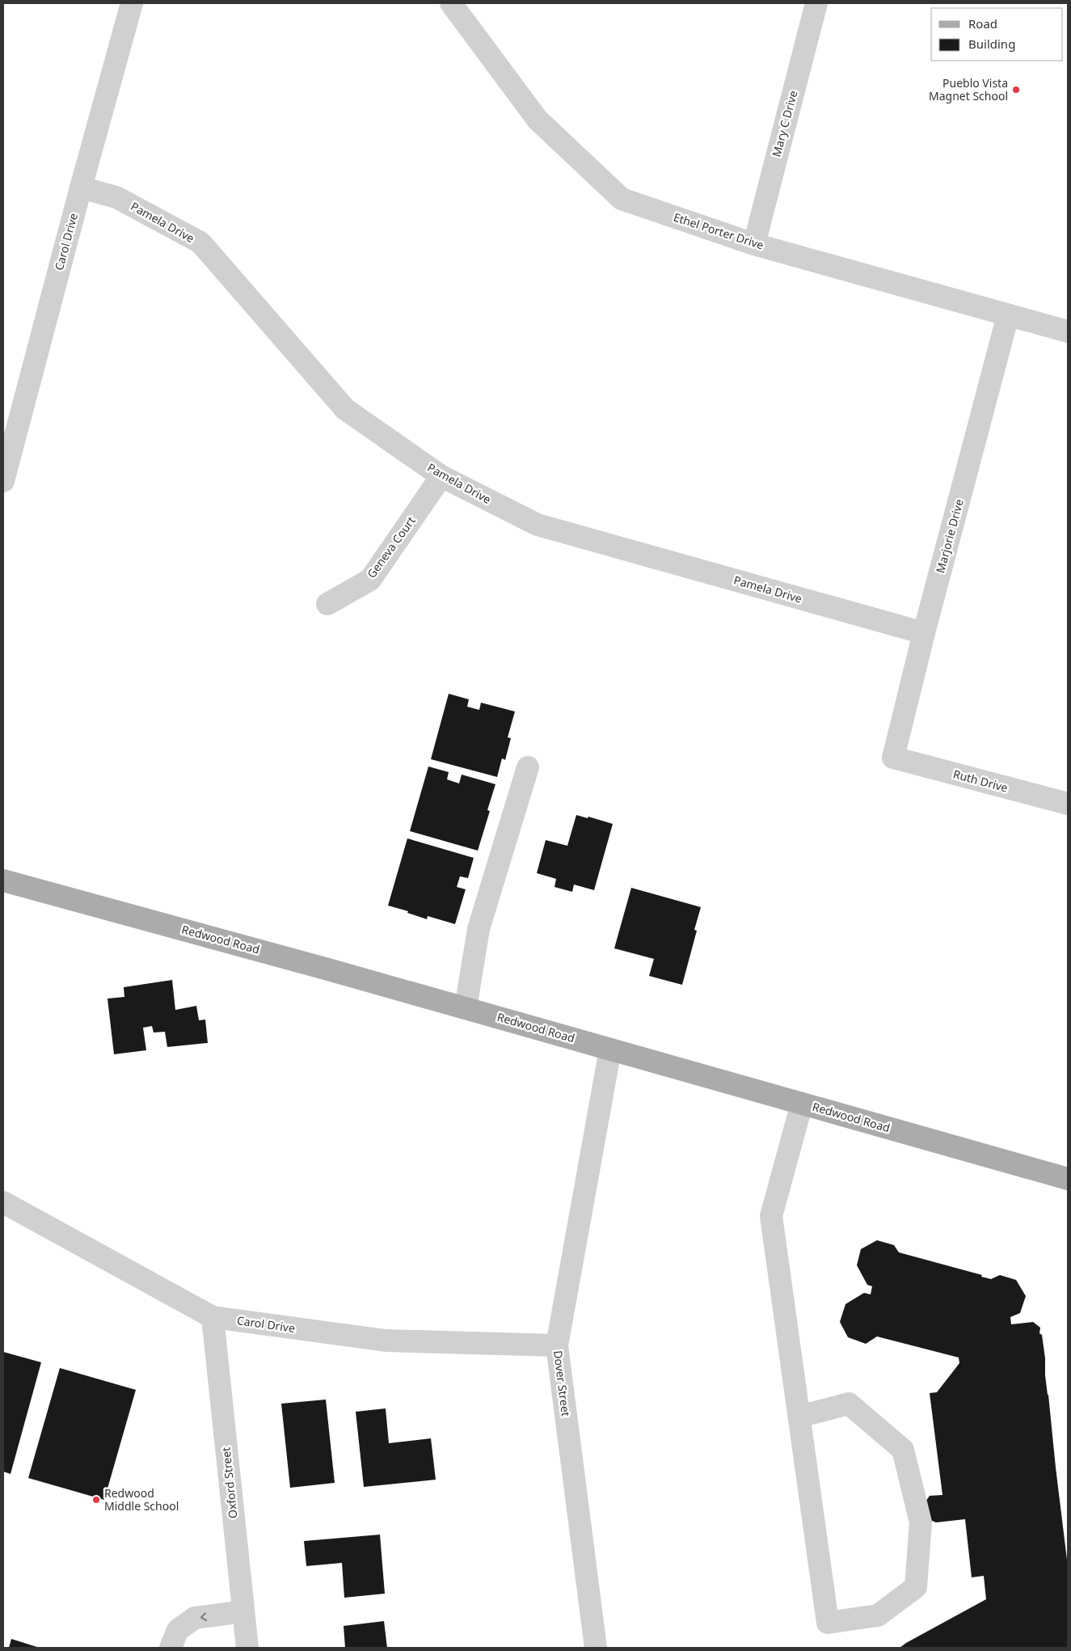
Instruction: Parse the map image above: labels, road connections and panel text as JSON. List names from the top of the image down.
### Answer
{
  "streets": {
    "main road": ["Redwood Road"],
    "street": [
      "Mary C Drive",
      "Pamela Drive",
      "Ethel Porter Drive",
      "Carol Drive",
      "Marjorie Drive",
      "Geneva Court",
      "Ruth Drive",
      "Dover Street",
      "Oxford Street"
    ]
  },
  "crossings": [
    ["Mary C Drive", "Ethel Porter Drive"],
    ["Pamela Drive", "Carol Drive"],
    ["Pamela Drive", "Marjorie Drive"],
    ["Pamela Drive", "Geneva Court"],
    ["Ethel Porter Drive", "Marjorie Drive"],
    ["Carol Drive", "Dover Street"],
    ["Carol Drive", "Oxford Street"],
    ["Marjorie Drive", "Ruth Drive"],
    ["Redwood Road", "Dover Street"]
  ],
  "places": ["Pueblo Vista Magnet School", "Redwood Middle School"],
  "legend": ["Road", "Building"]
}
